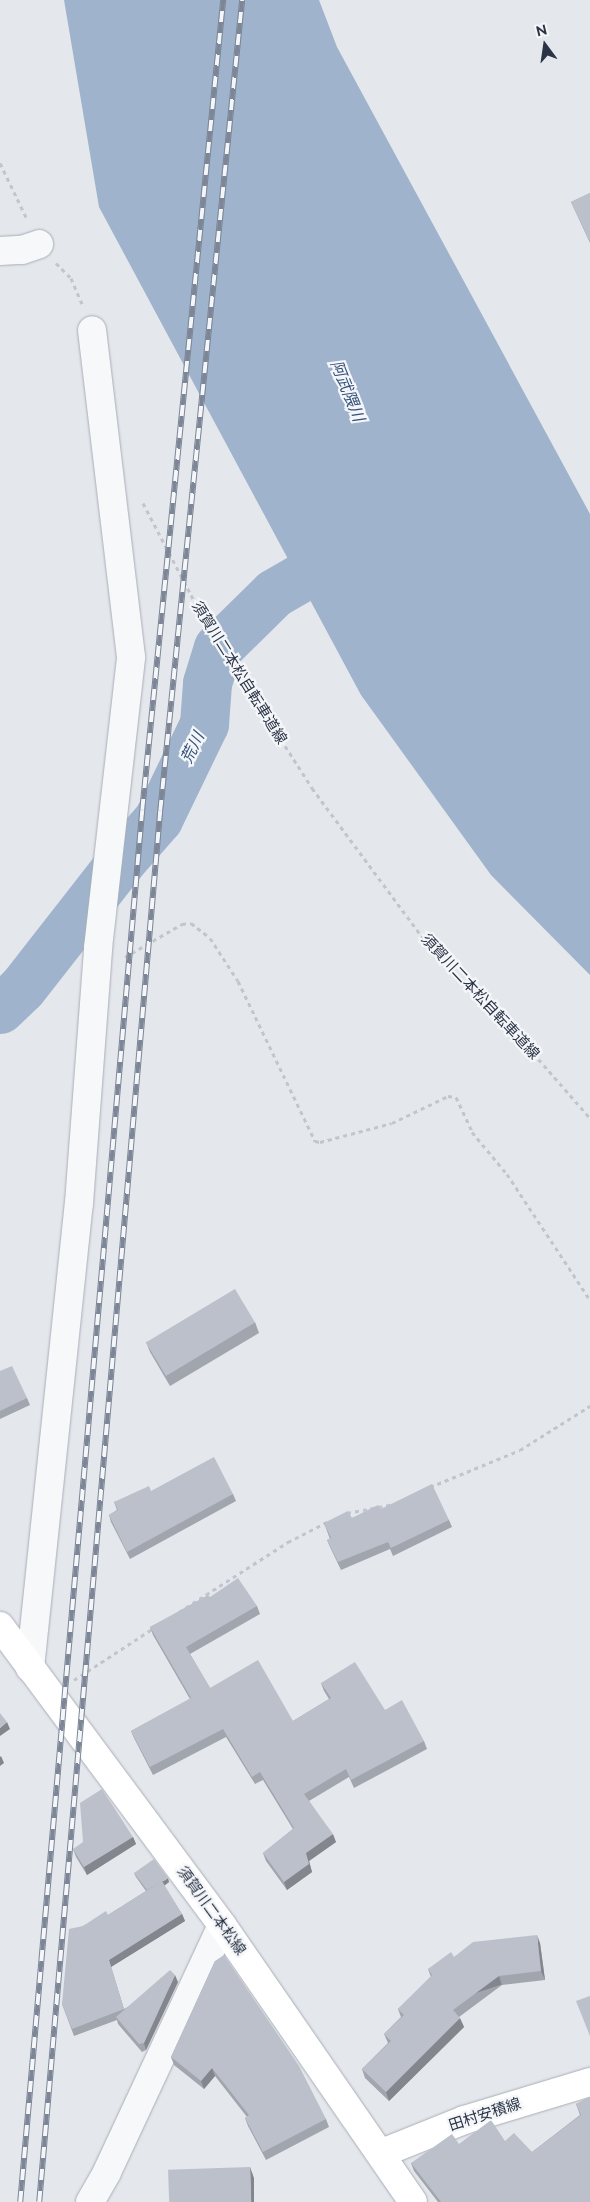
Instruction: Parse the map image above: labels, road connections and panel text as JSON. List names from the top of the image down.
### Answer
{
  "streets": {
    "main road": ["須賀川二本松線", "田村安積線"],
    "path": ["須賀川二本松自転車道線"]
  },
  "crossings": [
    ["須賀川二本松線", "田村安積線"]
  ],
  "water": ["阿武隈川", "荒川"],
  "north": "top"
}
